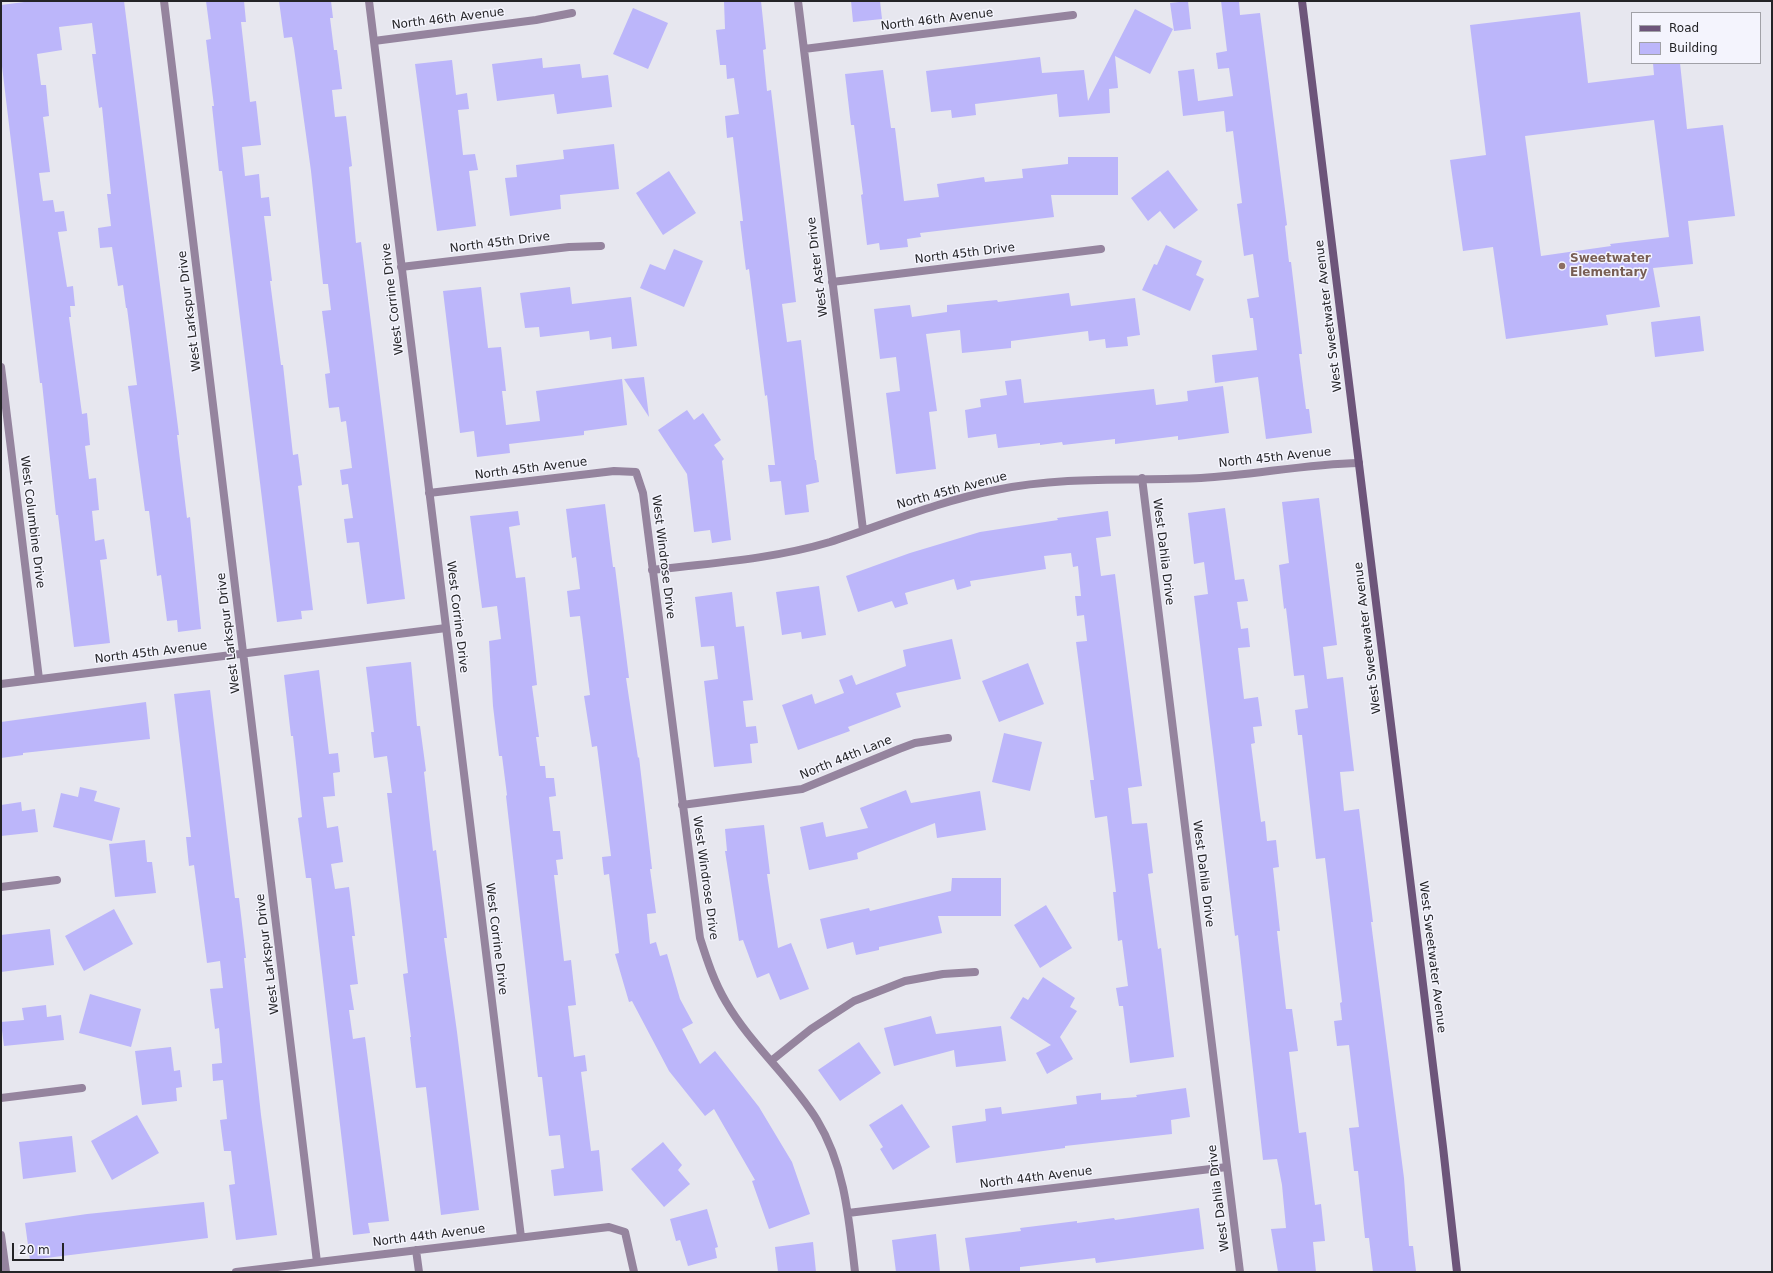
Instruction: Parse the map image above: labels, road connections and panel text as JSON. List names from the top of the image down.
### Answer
{
  "streets": {
    "street": [
      "North 46th Avenue",
      "North 45th Drive",
      "West Aster Drive",
      "West Corrine Drive",
      "West Larkspur Drive",
      "West Sweetwater Avenue",
      "North 45th Avenue",
      "West Columbine Drive",
      "West Dahlia Drive",
      "West Windrose Drive",
      "North 44th Lane",
      "North 44th Avenue"
    ]
  },
  "crossings": [
    ["North 46th Avenue", "West Aster Drive"],
    ["North 46th Avenue", "West Corrine Drive"],
    ["North 45th Drive", "West Aster Drive"],
    ["North 45th Drive", "West Corrine Drive"],
    ["West Aster Drive", "North 45th Avenue"],
    ["West Corrine Drive", "North 45th Avenue"],
    ["West Corrine Drive", "North 44th Avenue"],
    ["West Larkspur Drive", "North 45th Avenue"],
    ["West Larkspur Drive", "North 44th Avenue"],
    ["West Sweetwater Avenue", "North 45th Avenue"],
    ["North 45th Avenue", "West Columbine Drive"],
    ["North 45th Avenue", "West Dahlia Drive"],
    ["North 45th Avenue", "West Windrose Drive"],
    ["West Dahlia Drive", "North 44th Avenue"],
    ["West Windrose Drive", "North 44th Lane"],
    ["West Windrose Drive", "North 44th Avenue"]
  ],
  "places": ["Sweetwater Elementary"],
  "legend": ["Road", "Building"],
  "scale_bar": "20 m"
}
